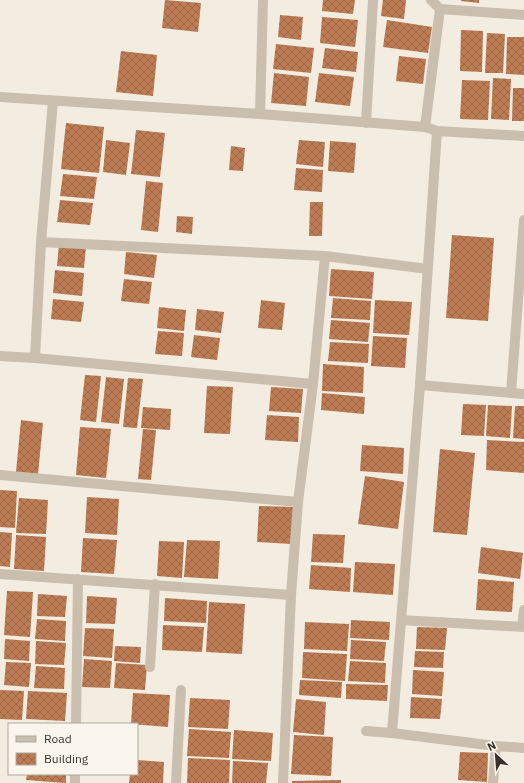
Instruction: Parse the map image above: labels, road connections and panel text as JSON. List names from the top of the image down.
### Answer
{
  "legend": ["Road", "Building"],
  "north": "top left"
}
